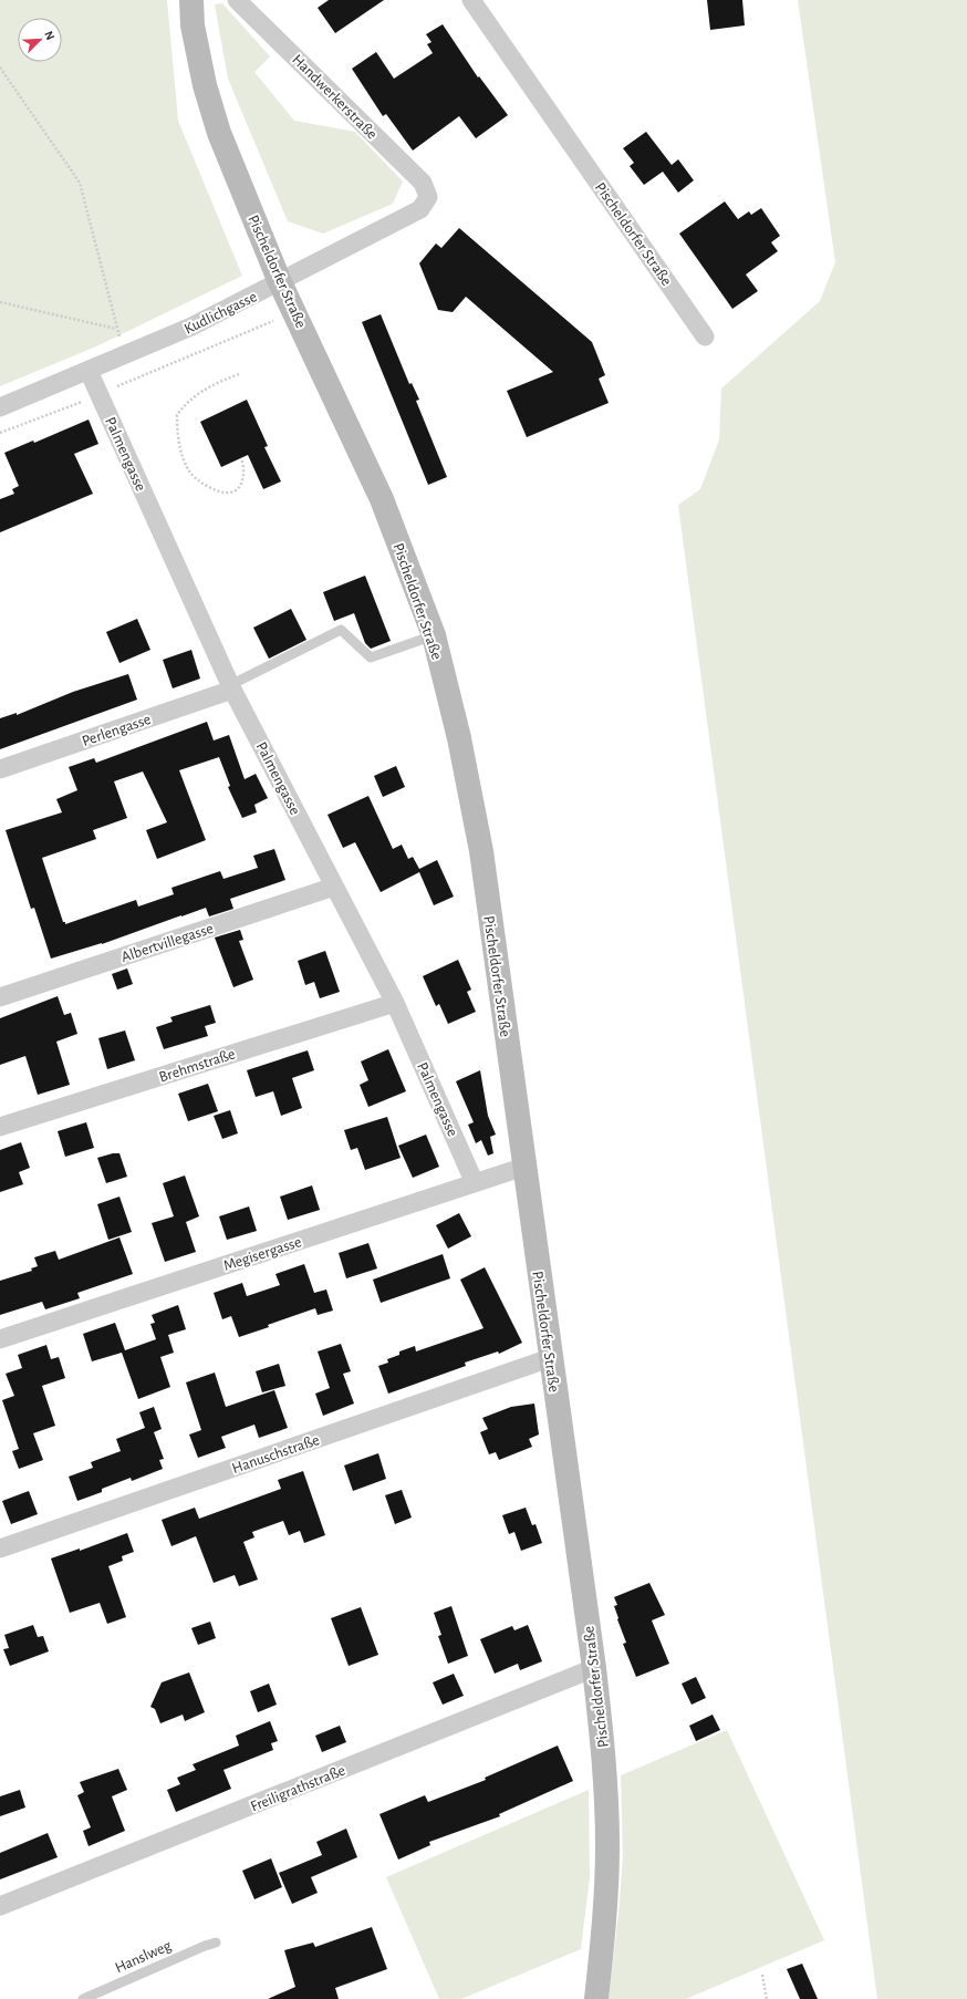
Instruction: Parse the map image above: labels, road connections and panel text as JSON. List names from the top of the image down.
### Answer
{
  "streets": {
    "main road": ["Pischeldorfer Straße"],
    "street": [
      "Handwerkerstraße",
      "Kudlichgasse",
      "Palmengasse",
      "Perlengasse",
      "Albertvillegasse",
      "Brehmstraße",
      "Megisergasse",
      "Hanuschstraße",
      "Freiligrathstraße"
    ],
    "lane": ["Hanslweg"]
  },
  "crossings": [
    ["Handwerkerstraße", "Kudlichgasse"],
    ["Pischeldorfer Straße", "Kudlichgasse"],
    ["Pischeldorfer Straße", "Megisergasse"],
    ["Pischeldorfer Straße", "Hanuschstraße"],
    ["Pischeldorfer Straße", "Freiligrathstraße"],
    ["Kudlichgasse", "Palmengasse"],
    ["Palmengasse", "Perlengasse"],
    ["Palmengasse", "Albertvillegasse"],
    ["Palmengasse", "Brehmstraße"],
    ["Palmengasse", "Megisergasse"]
  ],
  "north": "top right"
}
